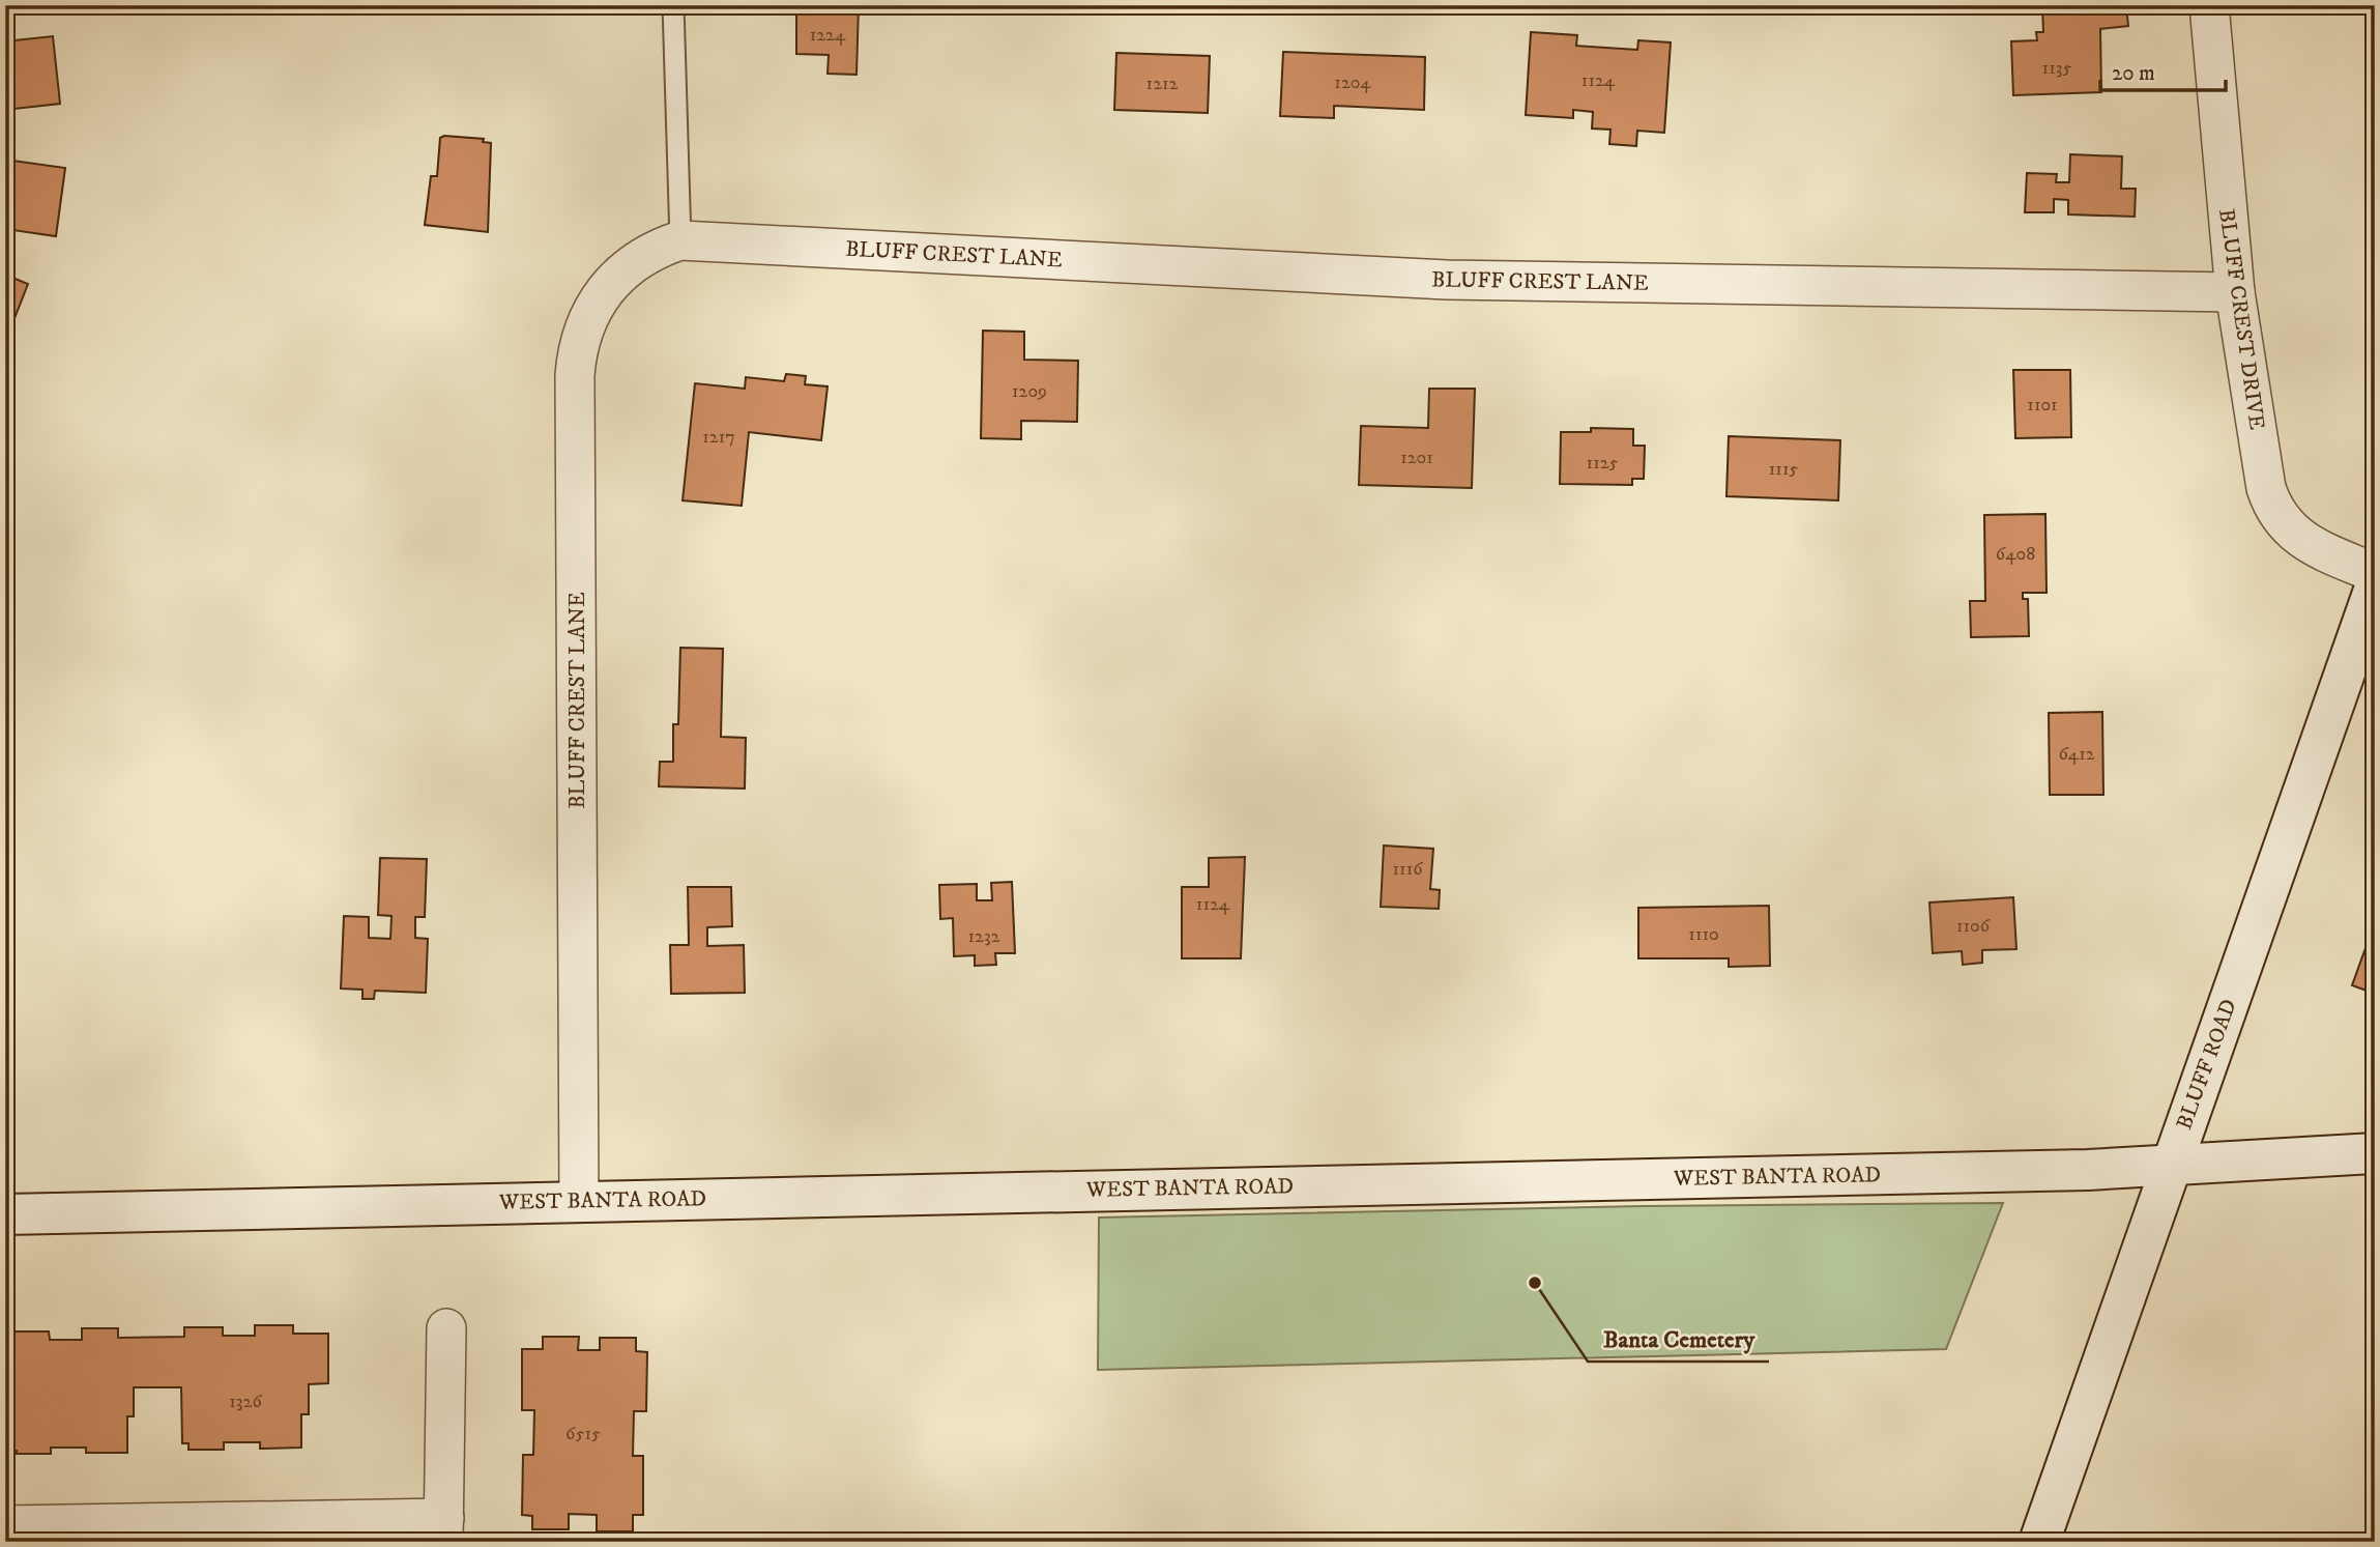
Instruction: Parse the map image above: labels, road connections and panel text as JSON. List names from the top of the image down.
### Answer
{
  "streets": {
    "street": [
      "BLUFF CREST LANE",
      "BLUFF CREST DRIVE",
      "BLUFF ROAD",
      "WEST BANTA ROAD"
    ]
  },
  "crossings": [
    ["BLUFF CREST LANE", "BLUFF CREST DRIVE"],
    ["BLUFF CREST LANE", "WEST BANTA ROAD"],
    ["BLUFF ROAD", "WEST BANTA ROAD"]
  ],
  "places": ["Banta Cemetery"],
  "house_numbers": [
    "1224",
    "1135",
    "1124",
    "1204",
    "1212",
    "1209",
    "1101",
    "1217",
    "1201",
    "1125",
    "1115",
    "6408",
    "6412",
    "1116",
    "1124",
    "1106",
    "1110",
    "1232",
    "1326",
    "6515"
  ],
  "scale_bar": "20 m"
}
